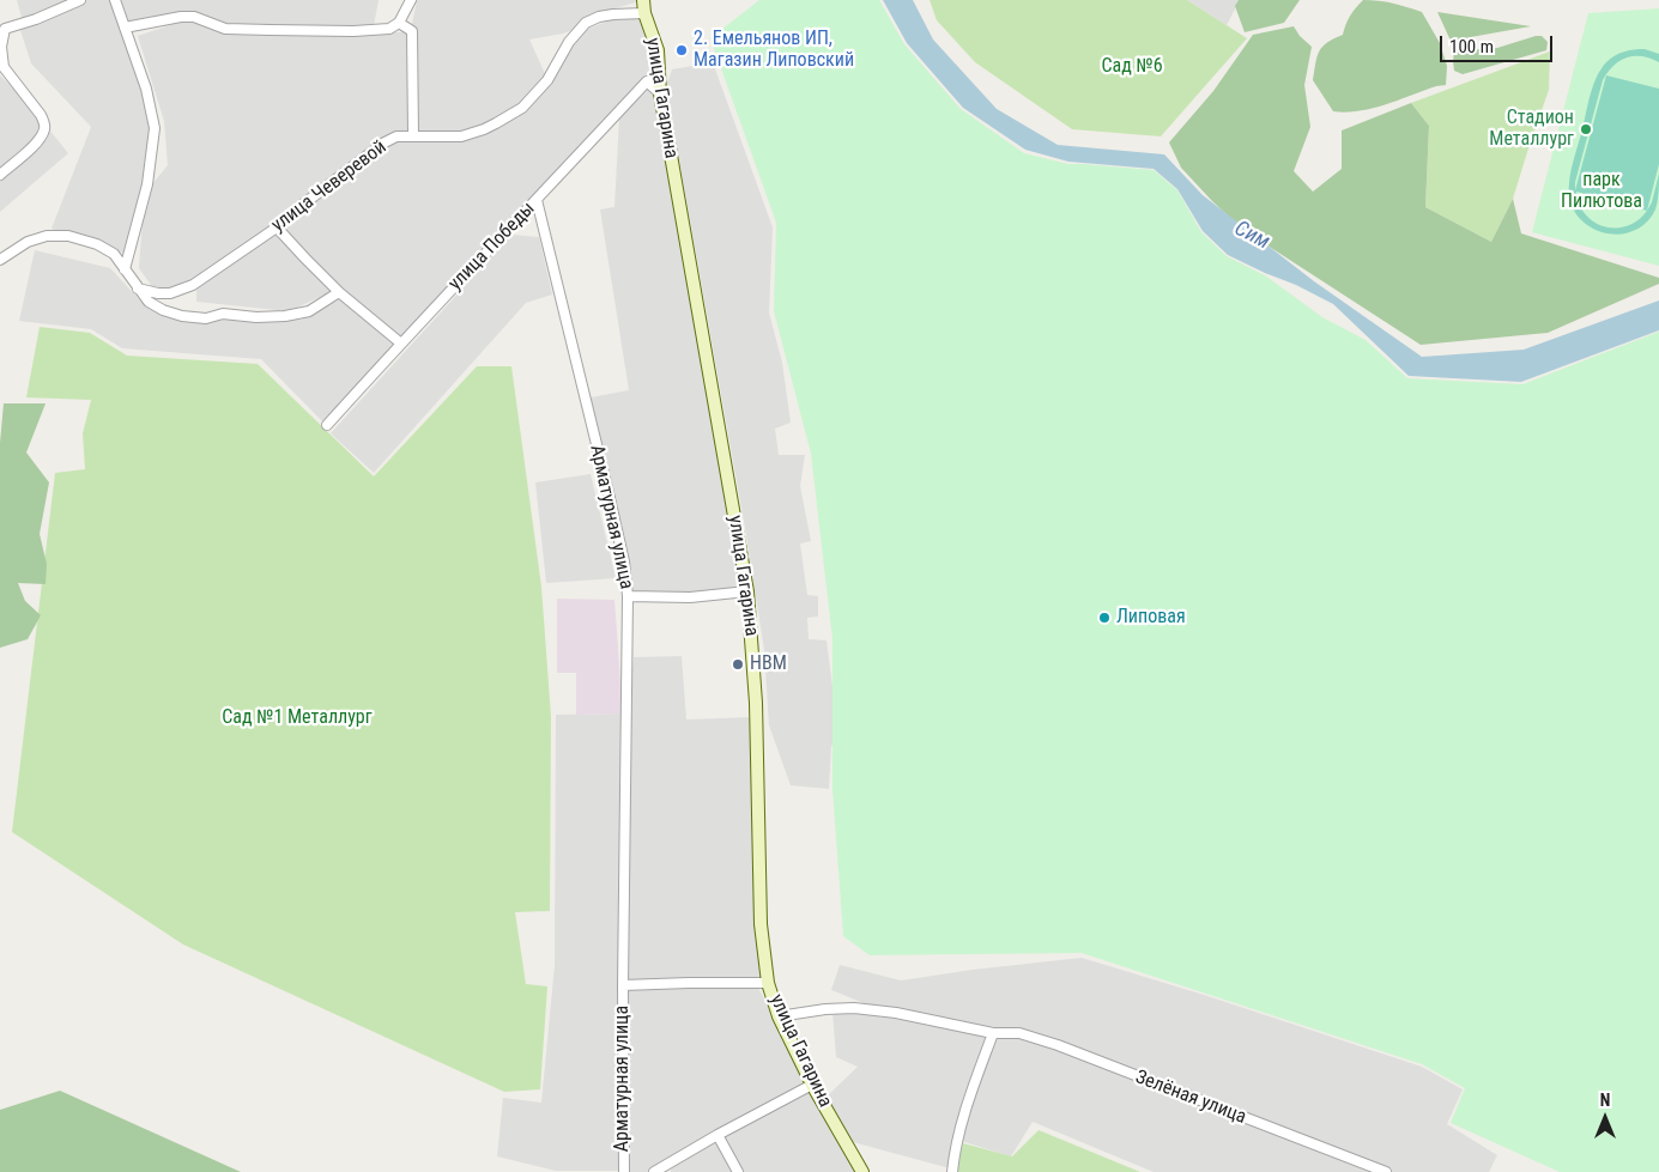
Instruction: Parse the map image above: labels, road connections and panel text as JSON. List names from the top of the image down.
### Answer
{
  "streets": {
    "street": [
      "улица Гагарина",
      "улица Чеверевой",
      "улица Победы",
      "Арматурная улица",
      "Зелёная улица"
    ]
  },
  "crossings": [
    ["улица Гагарина", "улица Чеверевой"],
    ["улица Гагарина", "улица Победы"],
    ["улица Гагарина", "Арматурная улица"],
    ["улица Гагарина", "Зелёная улица"],
    ["улица Победы", "Арматурная улица"]
  ],
  "water": ["Сим"],
  "parks": ["Сад №6", "парк Пилютова", "Сад №1 Металлург"],
  "places": [
    "2. Емельянов ИП, Магазин Липовский",
    "Стадион Металлург",
    "Липовая",
    "НВМ"
  ],
  "scale_bar": "100 m",
  "north": "top"
}
